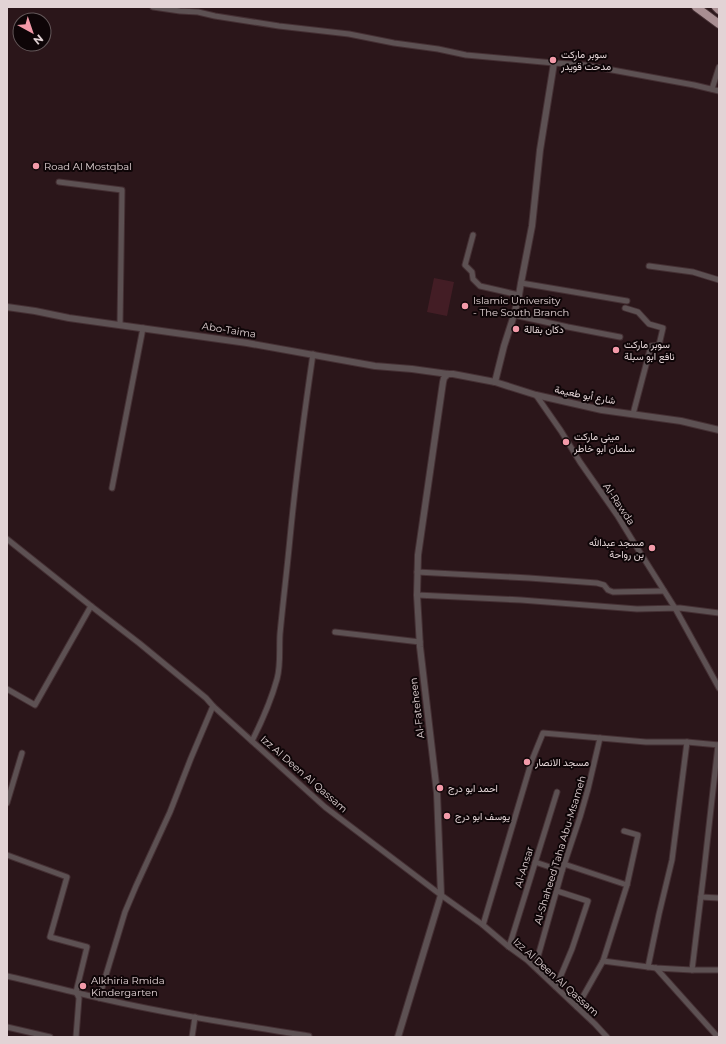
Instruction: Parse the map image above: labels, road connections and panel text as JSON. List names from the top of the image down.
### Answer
{
  "streets": {
    "street": [
      "Abo-Taima",
      "شارع أبو طعيمة",
      "Al-Rawda",
      "Al-Fateheen",
      "Izz Al Deen Al Qassam",
      "Al-Shaheed Taha Abu-Msameh",
      "Al-Ansar"
    ]
  },
  "crossings": [
    ["Abo-Taima", "شارع أبو طعيمة"],
    ["Abo-Taima", "Al-Fateheen"],
    ["شارع أبو طعيمة", "Al-Rawda"],
    ["شارع أبو طعيمة", "Al-Fateheen"],
    ["Al-Fateheen", "Izz Al Deen Al Qassam"],
    ["Izz Al Deen Al Qassam", "Al-Shaheed Taha Abu-Msameh"],
    ["Izz Al Deen Al Qassam", "Al-Ansar"]
  ],
  "places": [
    "سوبر ماركت مدحت قويدر",
    "Road Al Mostqbal",
    "Islamic University - The South Branch",
    "دكان بقالة",
    "سوبر ماركت نافع ابو سبلة",
    "ميني ماركت سلمان ابو خاطر",
    "مسجد عبدالله بن رواحة",
    "مسجد الانصار",
    "احمد ابو درج",
    "يوسف ابو درج",
    "Alkhiria Rmida Kindergarten"
  ],
  "north": "bottom right"
}
